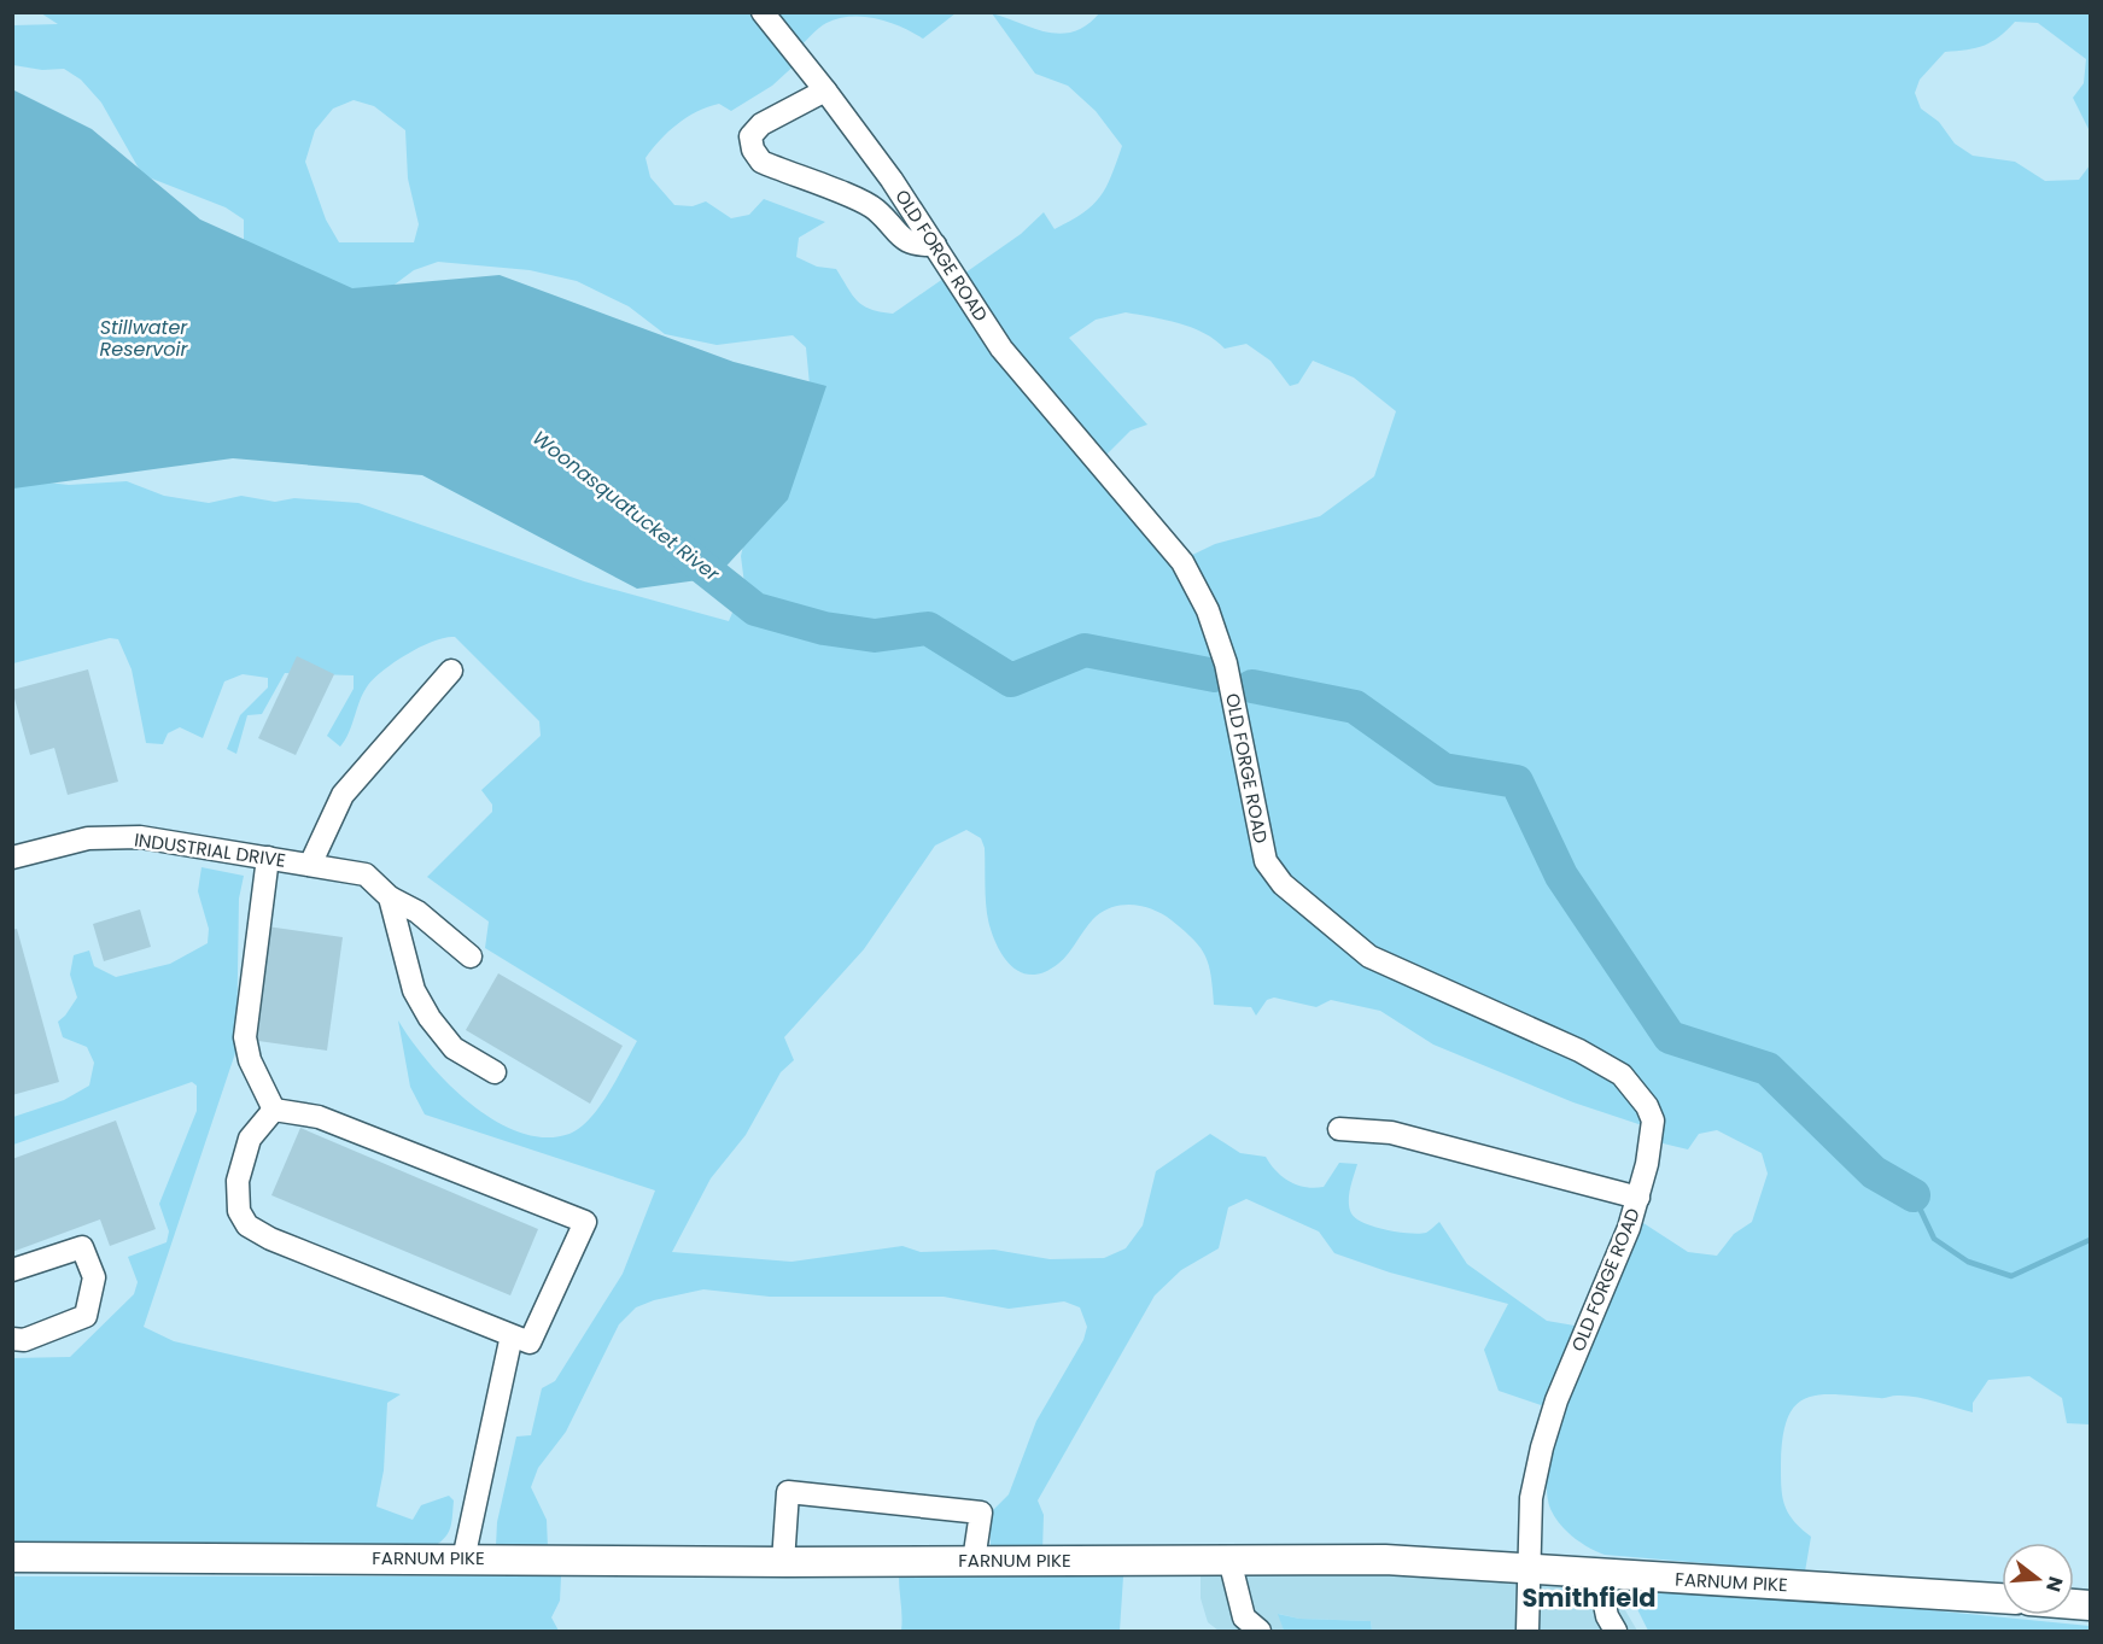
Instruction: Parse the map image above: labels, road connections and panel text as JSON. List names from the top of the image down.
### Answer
{
  "streets": {
    "main road": ["FARNUM PIKE"],
    "street": ["OLD FORGE ROAD", "INDUSTRIAL DRIVE"]
  },
  "crossings": [
    ["OLD FORGE ROAD", "FARNUM PIKE"]
  ],
  "districts": ["Smithfield"],
  "water": ["Stillwater Reservoir", "Woonasquatucket River"],
  "north": "right"
}
